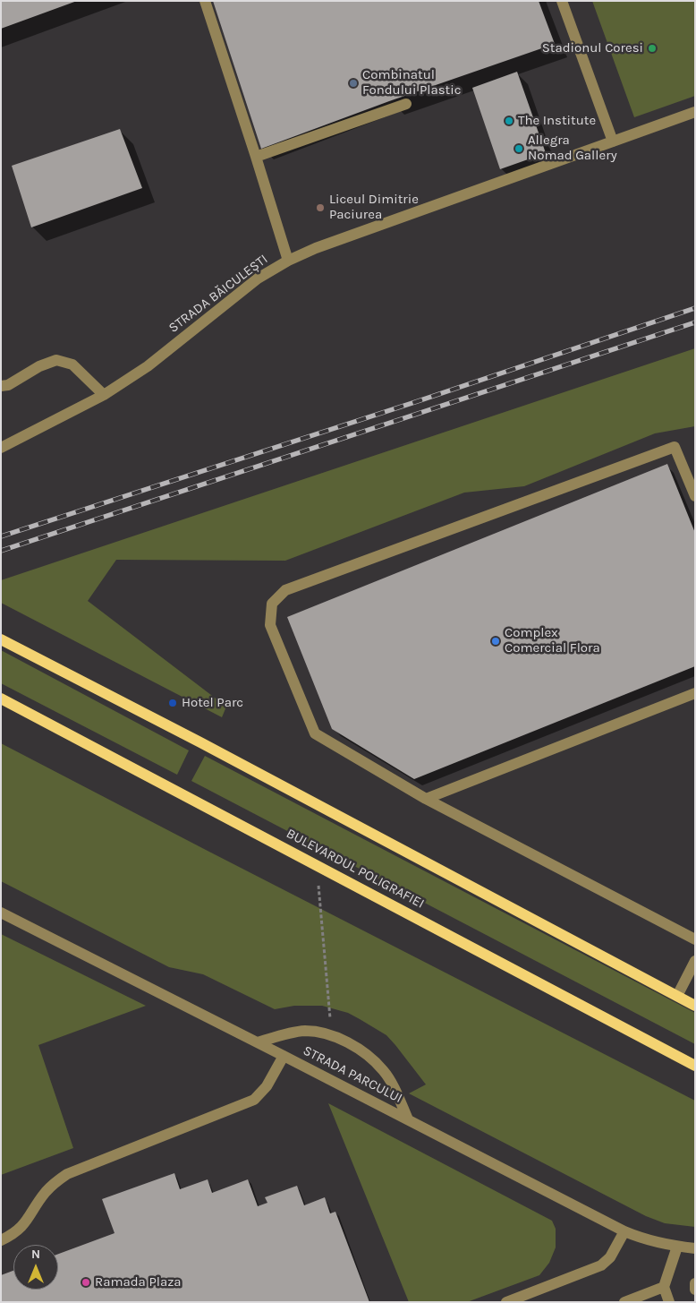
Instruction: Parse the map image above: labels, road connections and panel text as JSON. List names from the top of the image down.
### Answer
{
  "streets": {
    "main road": ["BULEVARDUL POLIGRAFIEI"],
    "street": ["STRADA BĂICULEȘTI", "STRADA PARCULUI"]
  },
  "places": [
    "Stadionul Coresi",
    "Combinatul Fondului Plastic",
    "The Institute",
    "Allegra Nomad Gallery",
    "Liceul Dimitrie Paciurea",
    "Complex Comercial Flora",
    "Hotel Parc",
    "Ramada Plaza"
  ],
  "north": "top"
}
